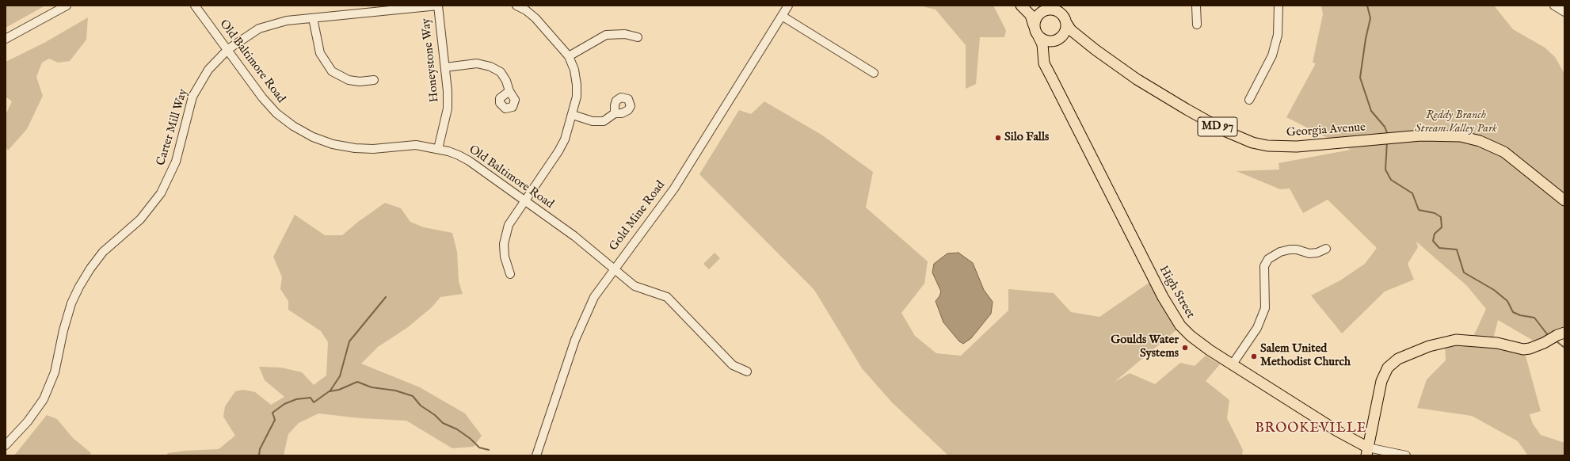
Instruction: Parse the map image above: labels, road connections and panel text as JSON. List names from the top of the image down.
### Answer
{
  "streets": {
    "main road": ["MD 97", "Georgia Avenue", "High Street"],
    "street": [
      "Honeystone Way",
      "Old Baltimore Road",
      "Carter Mill Way",
      "Gold Mine Road"
    ]
  },
  "crossings": [
    ["Honeystone Way", "Old Baltimore Road"],
    ["Honeystone Way", "Carter Mill Way"],
    ["Old Baltimore Road", "Carter Mill Way"],
    ["Old Baltimore Road", "Gold Mine Road"],
    ["MD 97", "Georgia Avenue"],
    ["MD 97", "High Street"],
    ["Georgia Avenue", "High Street"]
  ],
  "districts": ["BROOKEVILLE"],
  "parks": ["Reddy Branch Stream Valley Park"],
  "places": ["Silo Falls", "Goulds Water Systems", "Salem United Methodist Church"]
}
